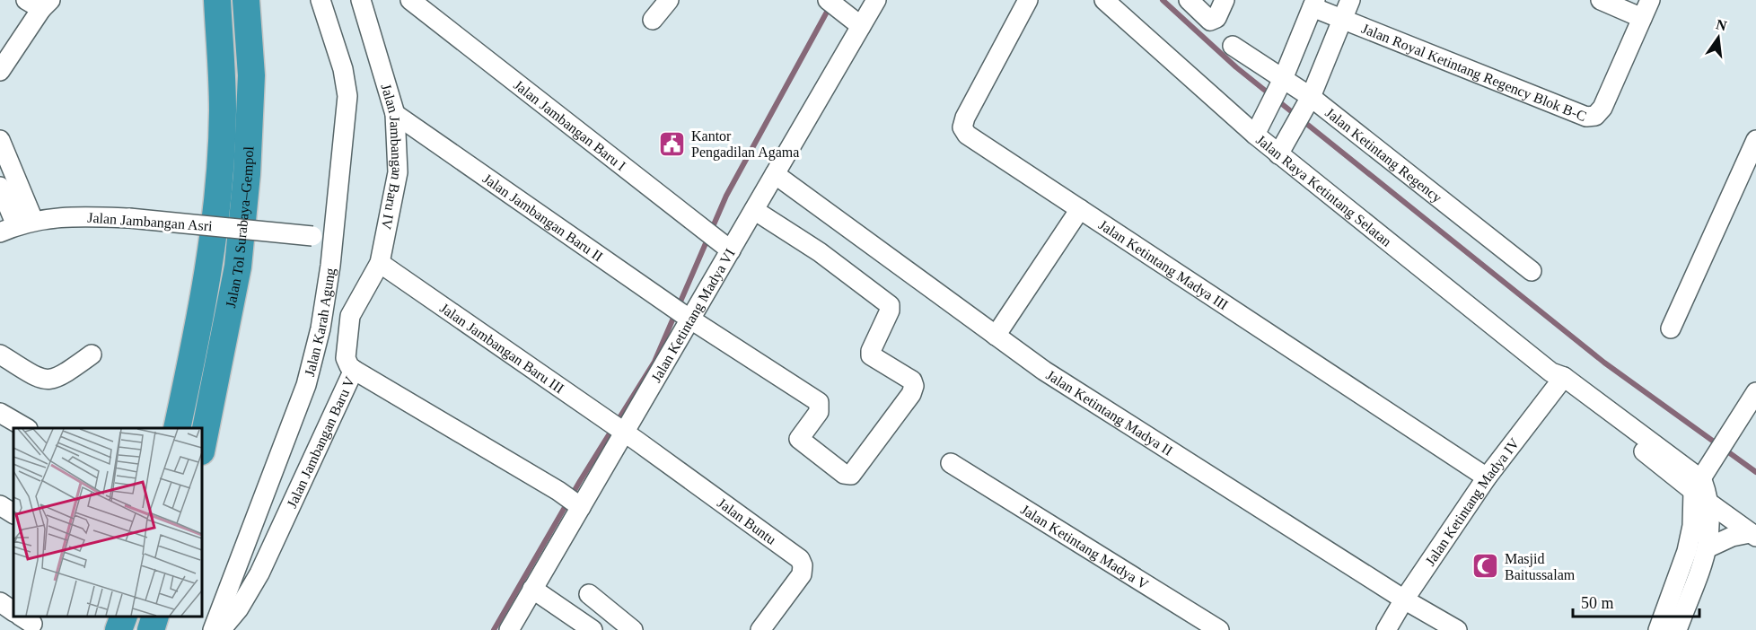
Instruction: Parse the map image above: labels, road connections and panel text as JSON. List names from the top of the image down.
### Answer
{
  "streets": {
    "highway": ["Jalan Tol Surabaya–Gempol"],
    "street": [
      "Jalan Royal Ketintang Regency Blok B-C",
      "Jalan Jambangan Baru I",
      "Jalan Ketintang Regency",
      "Jalan Jambangan Baru IV",
      "Jalan Raya Ketintang Selatan",
      "Jalan Jambangan Baru II",
      "Jalan Jambangan Asri",
      "Jalan Ketintang Madya III",
      "Jalan Ketintang Madya VI",
      "Jalan Karah Agung",
      "Jalan Jambangan Baru III",
      "Jalan Ketintang Madya II",
      "Jalan Jambangan Baru V",
      "Jalan Ketintang Madya IV",
      "Jalan Buntu",
      "Jalan Ketintang Madya V"
    ]
  },
  "crossings": [
    ["Jalan Jambangan Baru I", "Jalan Ketintang Madya VI"],
    ["Jalan Jambangan Baru IV", "Jalan Jambangan Baru II"],
    ["Jalan Jambangan Baru IV", "Jalan Jambangan Baru III"],
    ["Jalan Jambangan Baru IV", "Jalan Jambangan Baru V"],
    ["Jalan Raya Ketintang Selatan", "Jalan Ketintang Madya IV"],
    ["Jalan Jambangan Baru II", "Jalan Ketintang Madya VI"],
    ["Jalan Jambangan Asri", "Jalan Karah Agung"],
    ["Jalan Ketintang Madya III", "Jalan Ketintang Madya IV"],
    ["Jalan Ketintang Madya VI", "Jalan Jambangan Baru III"],
    ["Jalan Ketintang Madya VI", "Jalan Ketintang Madya II"],
    ["Jalan Ketintang Madya VI", "Jalan Jambangan Baru V"],
    ["Jalan Ketintang Madya VI", "Jalan Buntu"],
    ["Jalan Jambangan Baru III", "Jalan Buntu"],
    ["Jalan Ketintang Madya II", "Jalan Ketintang Madya IV"]
  ],
  "places": {
    "public building": ["Kantor Pengadilan Agama"],
    "mosque": ["Masjid Baitussalam"]
  },
  "scale_bar": "50 m",
  "north": "top"
}
